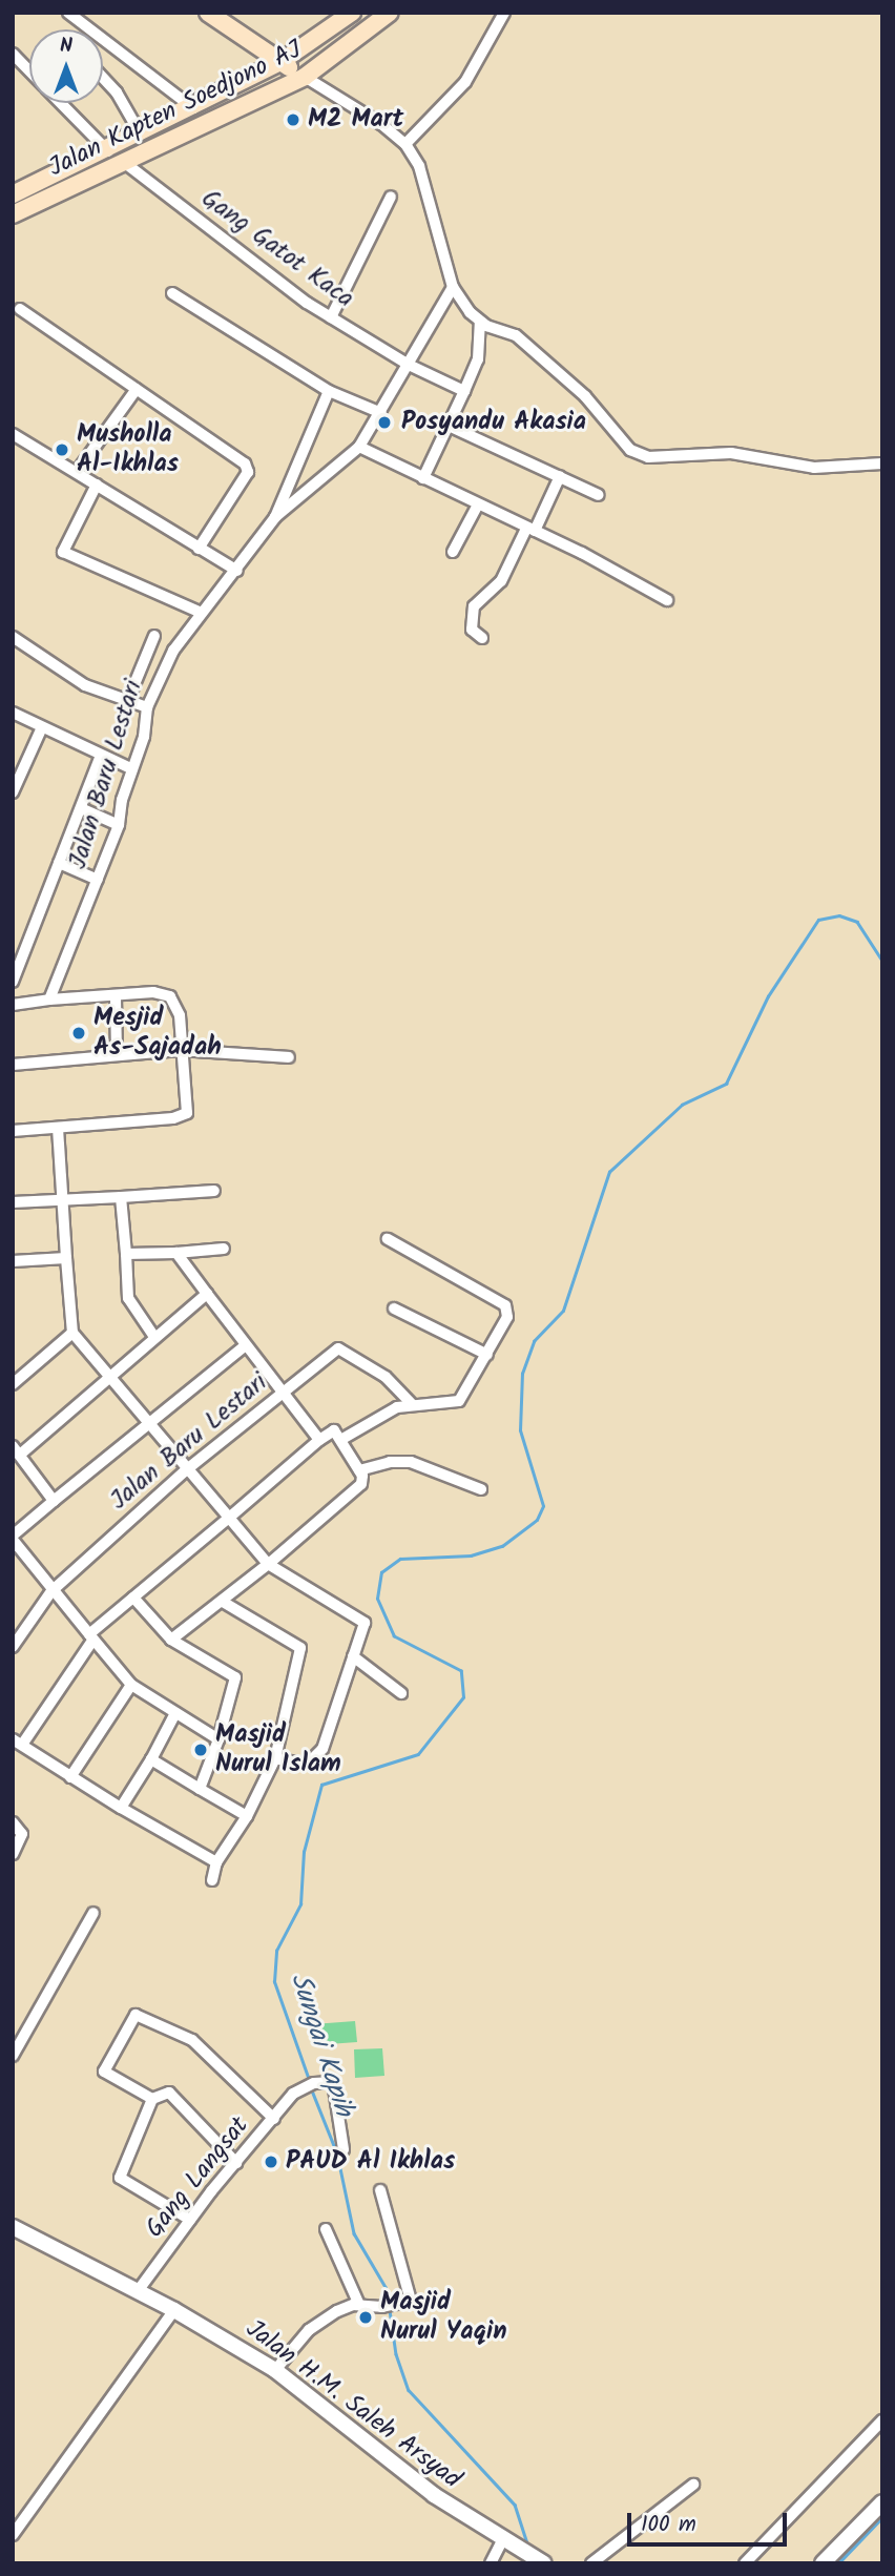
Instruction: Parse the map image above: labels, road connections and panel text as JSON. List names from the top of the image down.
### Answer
{
  "streets": {
    "main road": ["Jalan Kapten Soedjono AJ"],
    "street": [
      "Gang Gatot Kaca",
      "Jalan Baru Lestari",
      "Gang Langsat",
      "Jalan H.M. Saleh Arsyad"
    ]
  },
  "crossings": [
    ["Jalan Kapten Soedjono AJ", "Gang Gatot Kaca"],
    ["Gang Gatot Kaca", "Jalan Baru Lestari"],
    ["Gang Langsat", "Jalan H.M. Saleh Arsyad"]
  ],
  "water": ["Sungai Kapih"],
  "places": [
    "M2 Mart",
    "Posyandu Akasia",
    "Musholla Al-Ikhlas",
    "Mesjid As-Sajadah",
    "Masjid Nurul Islam",
    "PAUD Al Ikhlas",
    "Masjid Nurul Yaqin"
  ],
  "scale_bar": "100 m",
  "north": "top"
}
